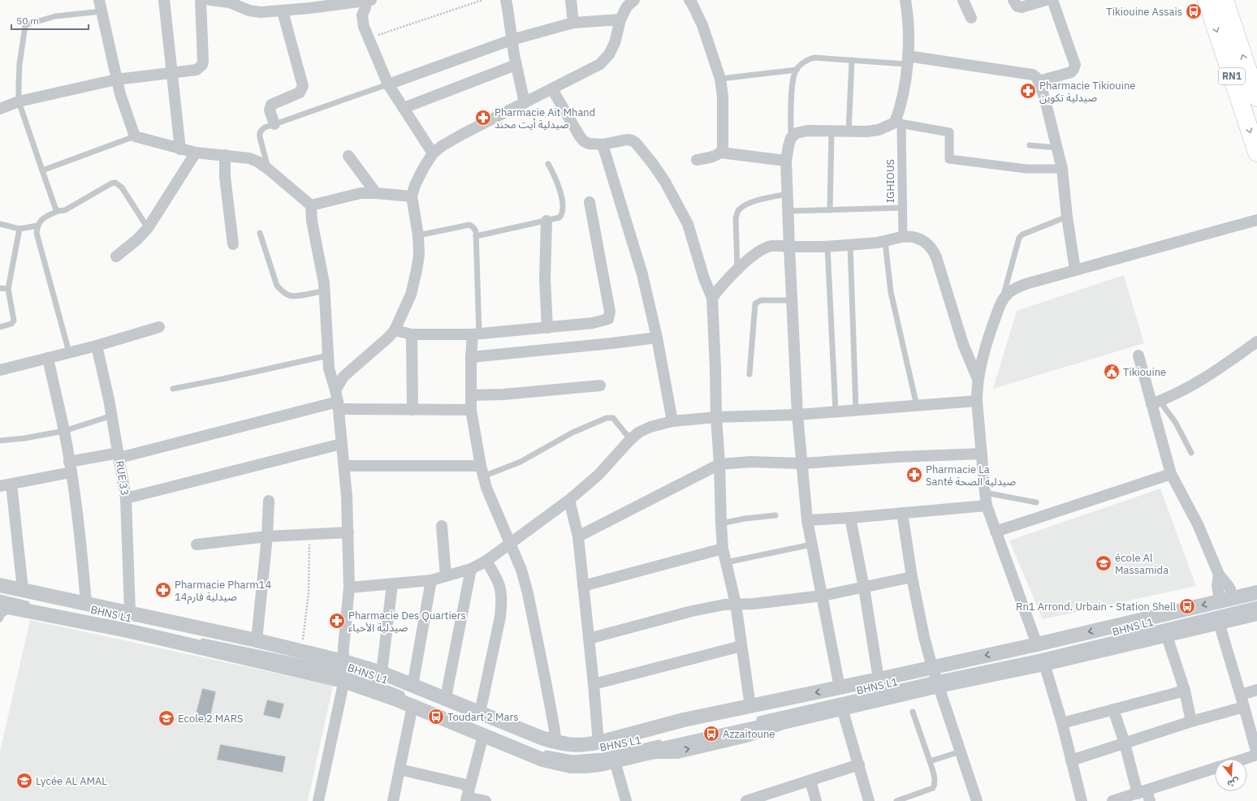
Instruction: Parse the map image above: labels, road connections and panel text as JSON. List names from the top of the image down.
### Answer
{
  "streets": {
    "highway": ["RN1"],
    "street": ["IGHIOUS", "RUE 33"],
    "lane": ["BHNS L1"]
  },
  "places": {
    "bus stop": [
      "Tikiouine Assais",
      "Rn1 Arrond. Urbain - Station Shell",
      "Toudart 2 Mars",
      "Azzaitoune"
    ],
    "pharmacy": [
      "Pharmacie Tikiouine صيدلية تكوين",
      "Pharmacie Ait Mhand صيدلية أيت محند",
      "Pharmacie La Santé صيدلية الصحة",
      "Pharmacie Pharm14 صيدلية فارم14",
      "Pharmacie Des Quartiers صيدلية الأحياء"
    ],
    "public building": ["Tikiouine"],
    "school or university": ["école Al Massamida", "Ecole 2 MARS", "Lycée AL AMAL"]
  },
  "scale_bar": "50 m",
  "north": "bottom"
}
